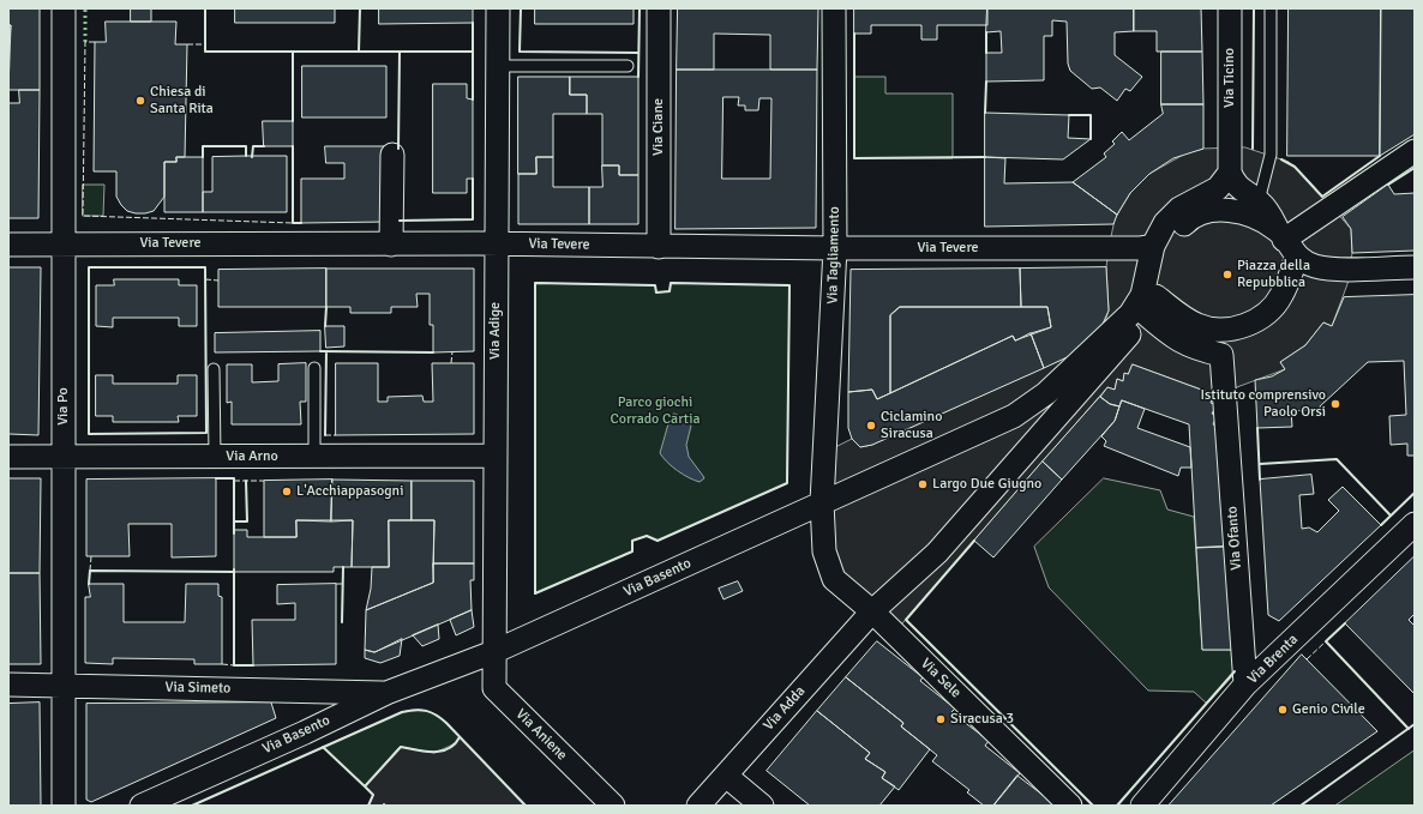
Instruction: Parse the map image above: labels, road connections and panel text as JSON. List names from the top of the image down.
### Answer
{
  "streets": {
    "street": [
      "Via Ticino",
      "Via Ciane",
      "Via Tevere",
      "Via Tagliamento",
      "Via Adige",
      "Via Po",
      "Via Arno",
      "Via Ofanto",
      "Via Basento",
      "Via Brenta",
      "Via Sele",
      "Via Simeto",
      "Via Adda",
      "Via Aniene"
    ]
  },
  "crossings": [
    ["Via Ticino", "Via Basento"],
    ["Via Ciane", "Via Tevere"],
    ["Via Tevere", "Via Tagliamento"],
    ["Via Tevere", "Via Adige"],
    ["Via Tevere", "Via Po"],
    ["Via Tevere", "Via Basento"],
    ["Via Tagliamento", "Via Basento"],
    ["Via Tagliamento", "Via Sele"],
    ["Via Tagliamento", "Via Adda"],
    ["Via Adige", "Via Arno"],
    ["Via Adige", "Via Basento"],
    ["Via Po", "Via Arno"],
    ["Via Po", "Via Simeto"],
    ["Via Ofanto", "Via Brenta"],
    ["Via Ofanto", "Via Adda"],
    ["Via Basento", "Via Simeto"],
    ["Via Basento", "Via Aniene"],
    ["Via Sele", "Via Adda"]
  ],
  "parks": ["Parco giochi Corrado Cartia"],
  "places": [
    "Chiesa di Santa Rita",
    "Piazza della Repubblica",
    "Istituto comprensivo Paolo Orsi",
    "Ciclamino Siracusa",
    "Largo Due Giugno",
    "L'Acchiappasogni",
    "Genio Civile",
    "Siracusa 3"
  ]
}
